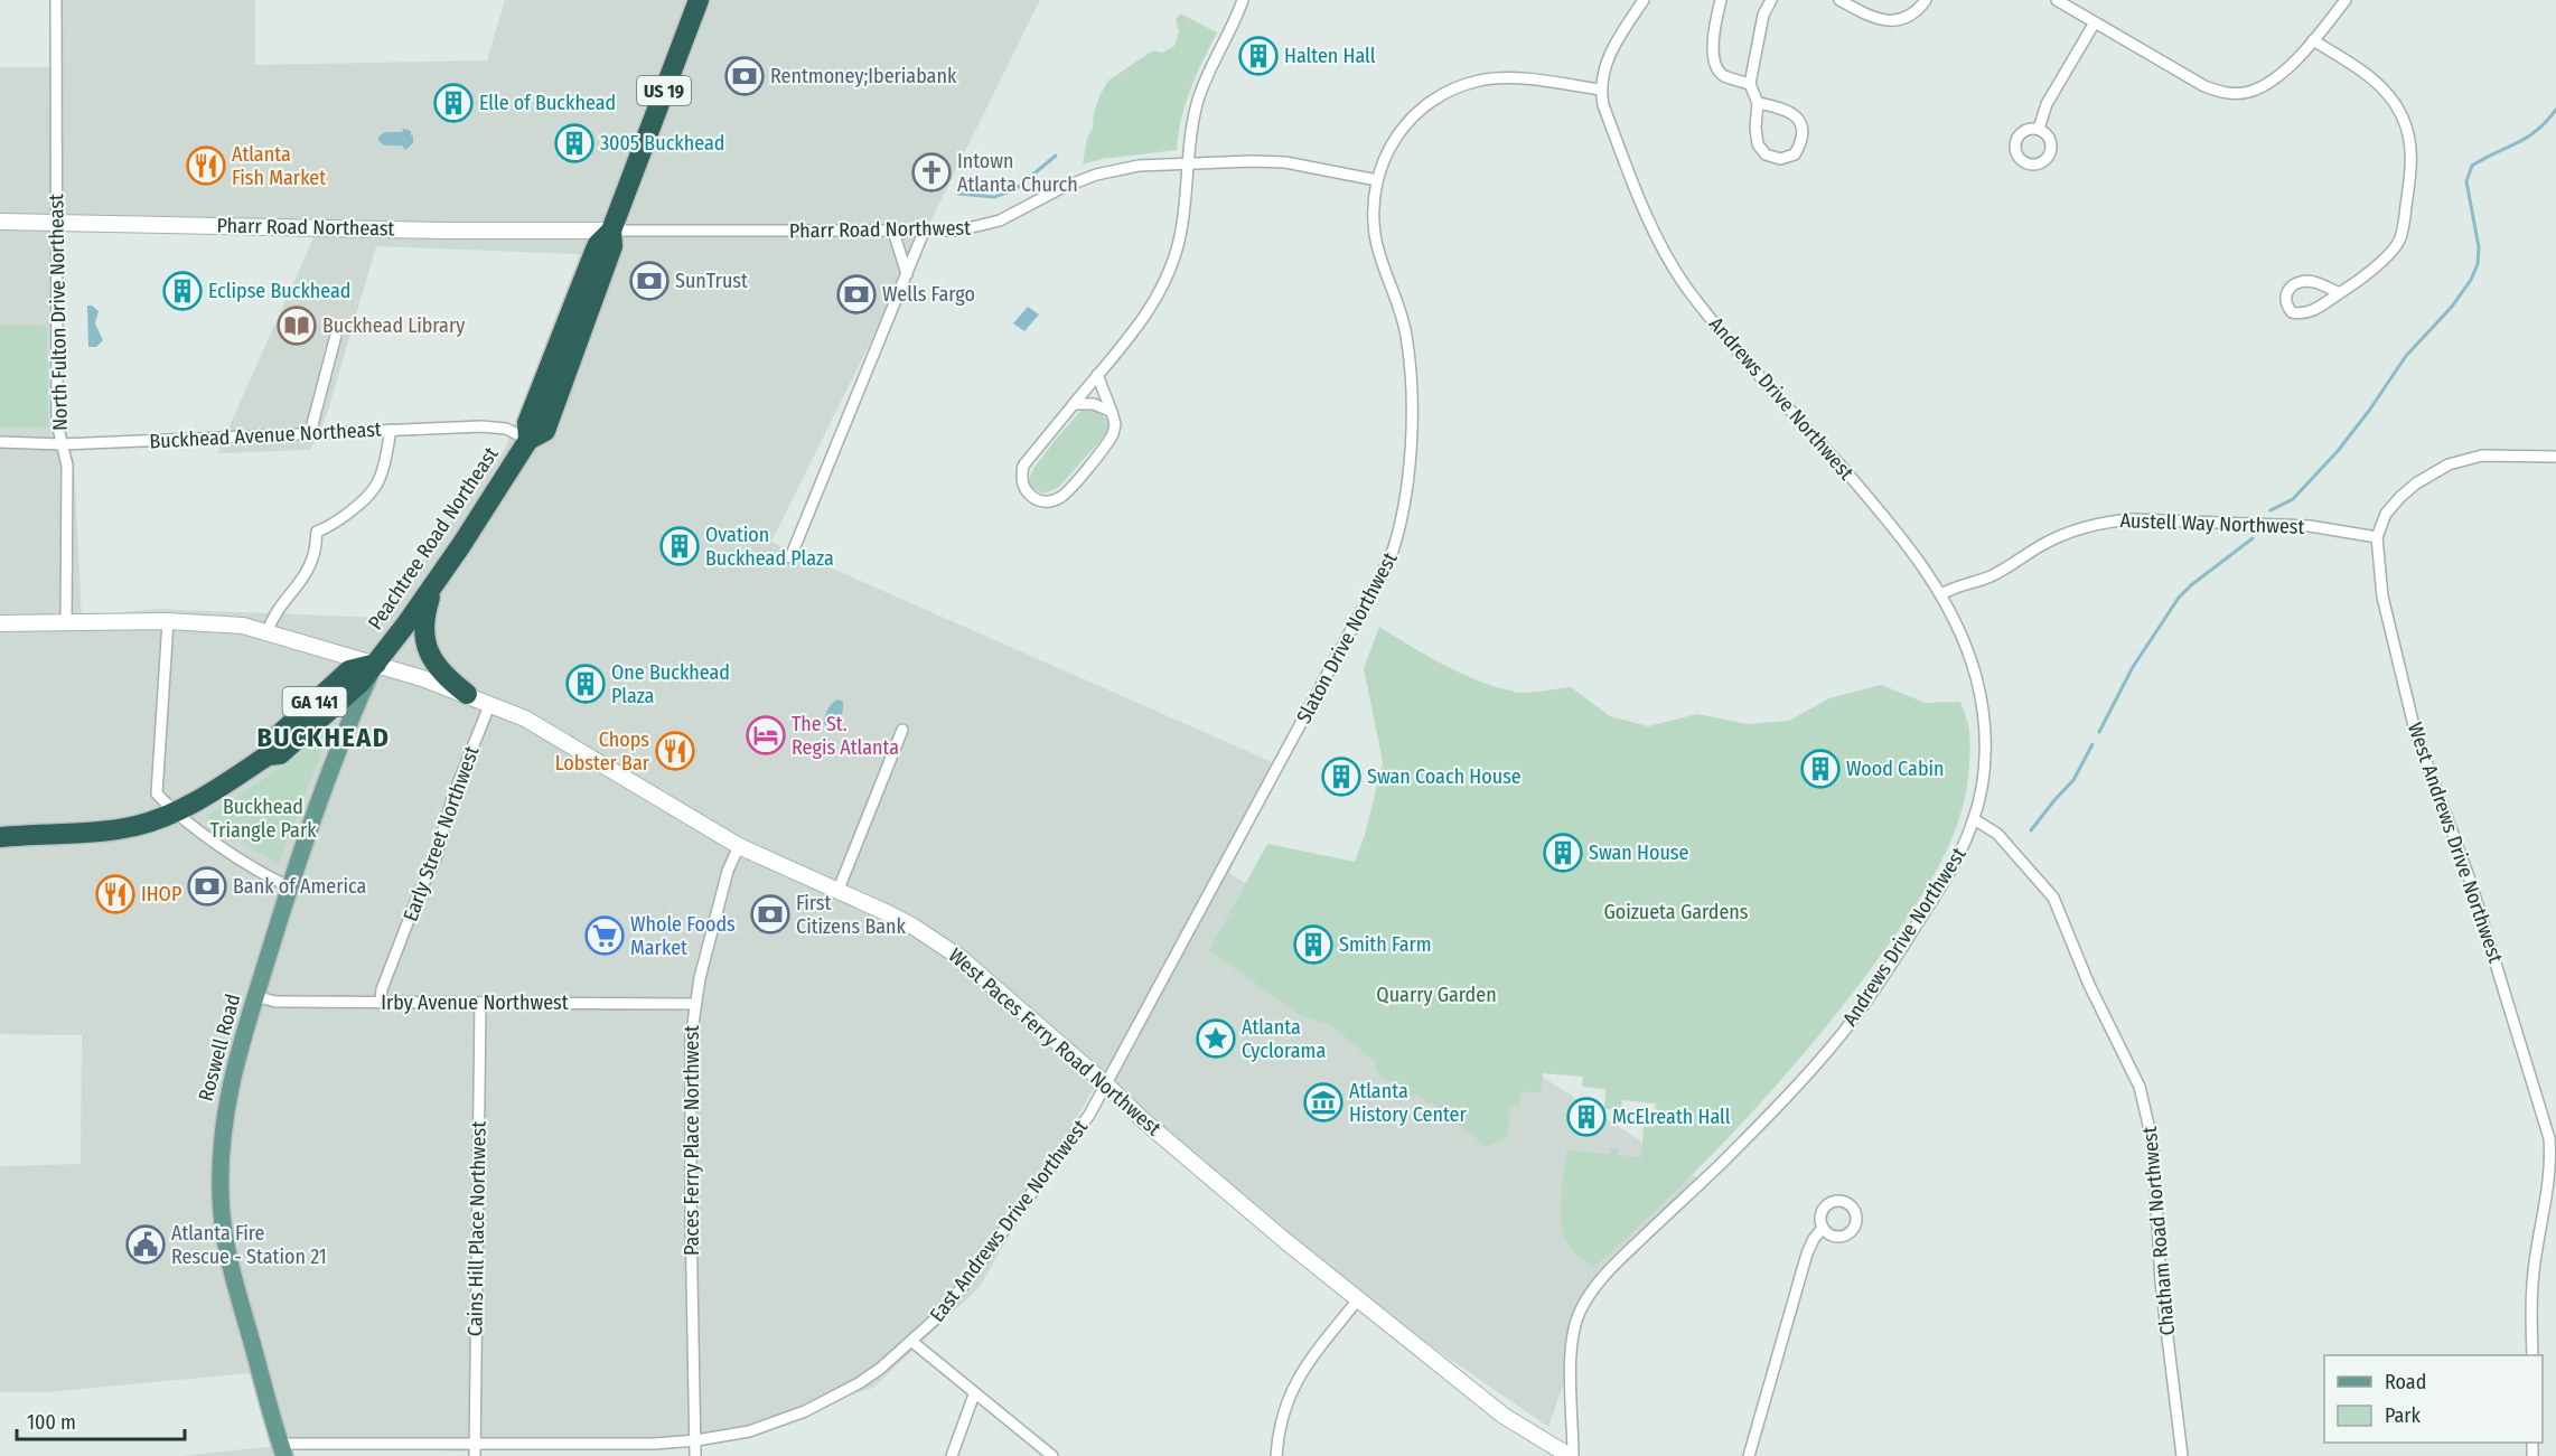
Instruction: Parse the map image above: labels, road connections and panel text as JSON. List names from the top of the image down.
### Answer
{
  "streets": {
    "highway": ["US 19", "Peachtree Road Northeast", "GA 141"],
    "main road": ["Pharr Road Northeast", "West Paces Ferry Road Northwest", "Roswell Road"],
    "street": [
      "Pharr Road Northwest",
      "North Fulton Drive Northeast",
      "Andrews Drive Northwest",
      "Buckhead Avenue Northeast",
      "Austell Way Northwest",
      "Slaton Drive Northwest",
      "Early Street Northwest",
      "West Andrews Drive Northwest",
      "Irby Avenue Northwest",
      "Paces Ferry Place Northwest",
      "East Andrews Drive Northwest",
      "Cains Hill Place Northwest",
      "Chatham Road Northwest"
    ]
  },
  "crossings": [
    ["US 19", "Pharr Road Northeast"],
    ["US 19", "Pharr Road Northwest"],
    ["US 19", "Peachtree Road Northeast"],
    ["Pharr Road Northeast", "Pharr Road Northwest"],
    ["Pharr Road Northeast", "North Fulton Drive Northeast"],
    ["Pharr Road Northeast", "Peachtree Road Northeast"],
    ["Pharr Road Northwest", "Peachtree Road Northeast"],
    ["Pharr Road Northwest", "Slaton Drive Northwest"],
    ["North Fulton Drive Northeast", "Buckhead Avenue Northeast"],
    ["North Fulton Drive Northeast", "West Paces Ferry Road Northwest"],
    ["Andrews Drive Northwest", "Austell Way Northwest"],
    ["Andrews Drive Northwest", "Slaton Drive Northwest"],
    ["Andrews Drive Northwest", "West Paces Ferry Road Northwest"],
    ["Andrews Drive Northwest", "Chatham Road Northwest"],
    ["Buckhead Avenue Northeast", "Peachtree Road Northeast"],
    ["Austell Way Northwest", "West Andrews Drive Northwest"],
    ["Peachtree Road Northeast", "GA 141"],
    ["Peachtree Road Northeast", "West Paces Ferry Road Northwest"],
    ["Peachtree Road Northeast", "Roswell Road"],
    ["Slaton Drive Northwest", "West Paces Ferry Road Northwest"],
    ["Slaton Drive Northwest", "East Andrews Drive Northwest"],
    ["GA 141", "West Paces Ferry Road Northwest"],
    ["GA 141", "Roswell Road"],
    ["Early Street Northwest", "Irby Avenue Northwest"],
    ["Early Street Northwest", "West Paces Ferry Road Northwest"],
    ["Irby Avenue Northwest", "Roswell Road"],
    ["Irby Avenue Northwest", "Paces Ferry Place Northwest"],
    ["Irby Avenue Northwest", "Cains Hill Place Northwest"],
    ["West Paces Ferry Road Northwest", "Roswell Road"],
    ["West Paces Ferry Road Northwest", "Paces Ferry Place Northwest"],
    ["West Paces Ferry Road Northwest", "East Andrews Drive Northwest"],
    ["Roswell Road", "East Andrews Drive Northwest"],
    ["Paces Ferry Place Northwest", "East Andrews Drive Northwest"],
    ["East Andrews Drive Northwest", "Cains Hill Place Northwest"]
  ],
  "districts": ["BUCKHEAD"],
  "parks": ["Buckhead Triangle Park", "Goizueta Gardens", "Quarry Garden"],
  "places": {
    "building": [
      "Halten Hall",
      "Elle of Buckhead",
      "3005 Buckhead",
      "Eclipse Buckhead",
      "Ovation Buckhead Plaza",
      "One Buckhead Plaza",
      "Wood Cabin",
      "Swan Coach House",
      "Swan House",
      "Smith Farm",
      "McElreath Hall"
    ],
    "bank": [
      "Rentmoney;Iberiabank",
      "SunTrust",
      "Wells Fargo",
      "Bank of America",
      "First Citizens Bank"
    ],
    "restaurant": ["Atlanta Fish Market", "Chops Lobster Bar", "IHOP"],
    "church": ["Intown Atlanta Church"],
    "library": ["Buckhead Library"],
    "hotel": ["The St. Regis Atlanta"],
    "supermarket": ["Whole Foods Market"],
    "place": ["Atlanta Cyclorama"],
    "museum": ["Atlanta History Center"],
    "public building": ["Atlanta Fire Rescue - Station 21"]
  },
  "legend": ["Road", "Park"],
  "scale_bar": "100 m"
}
